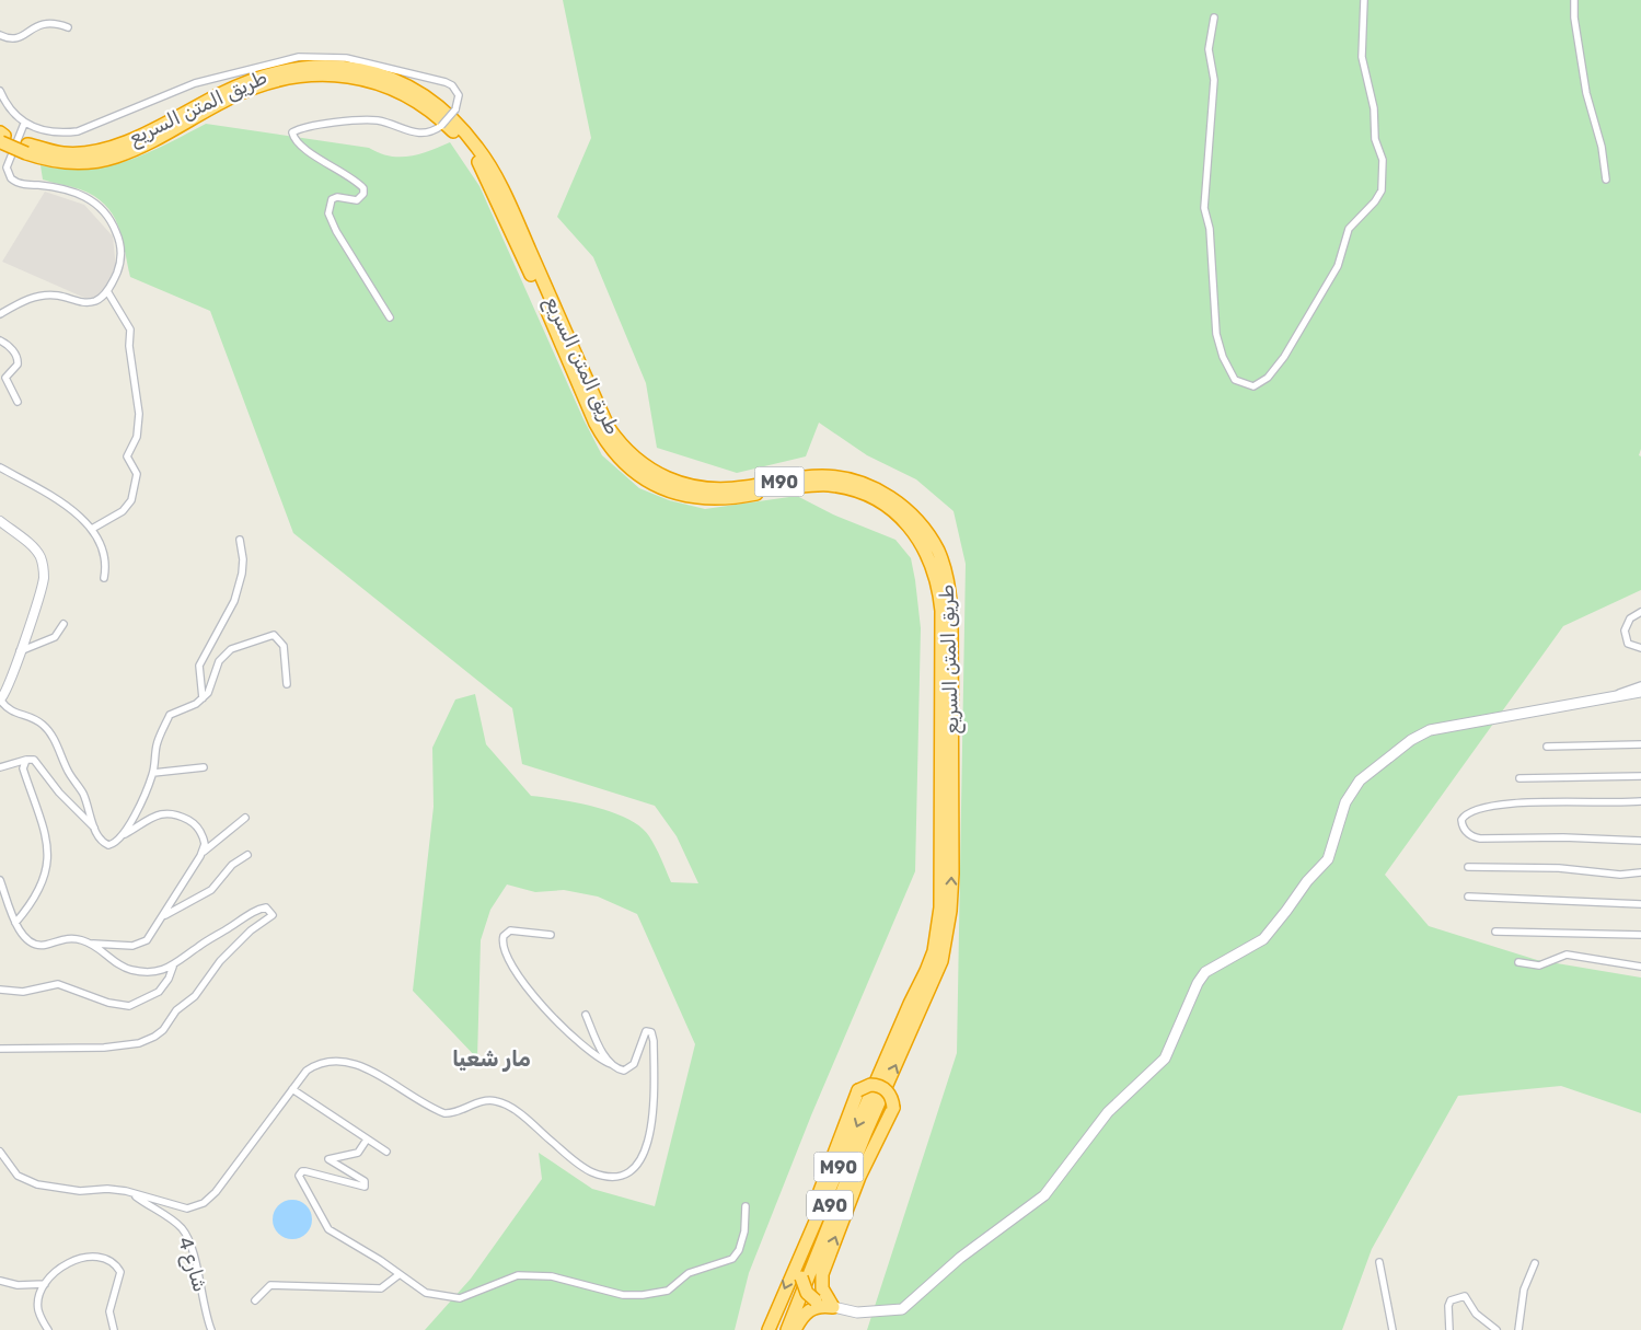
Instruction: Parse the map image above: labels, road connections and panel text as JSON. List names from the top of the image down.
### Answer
{
  "streets": {
    "highway": ["طريق المتن السريع", "M90", "A90"],
    "street": ["شارع 4"]
  },
  "crossings": [
    ["طريق المتن السريع", "A90"]
  ],
  "districts": ["مار شعيا"]
}
